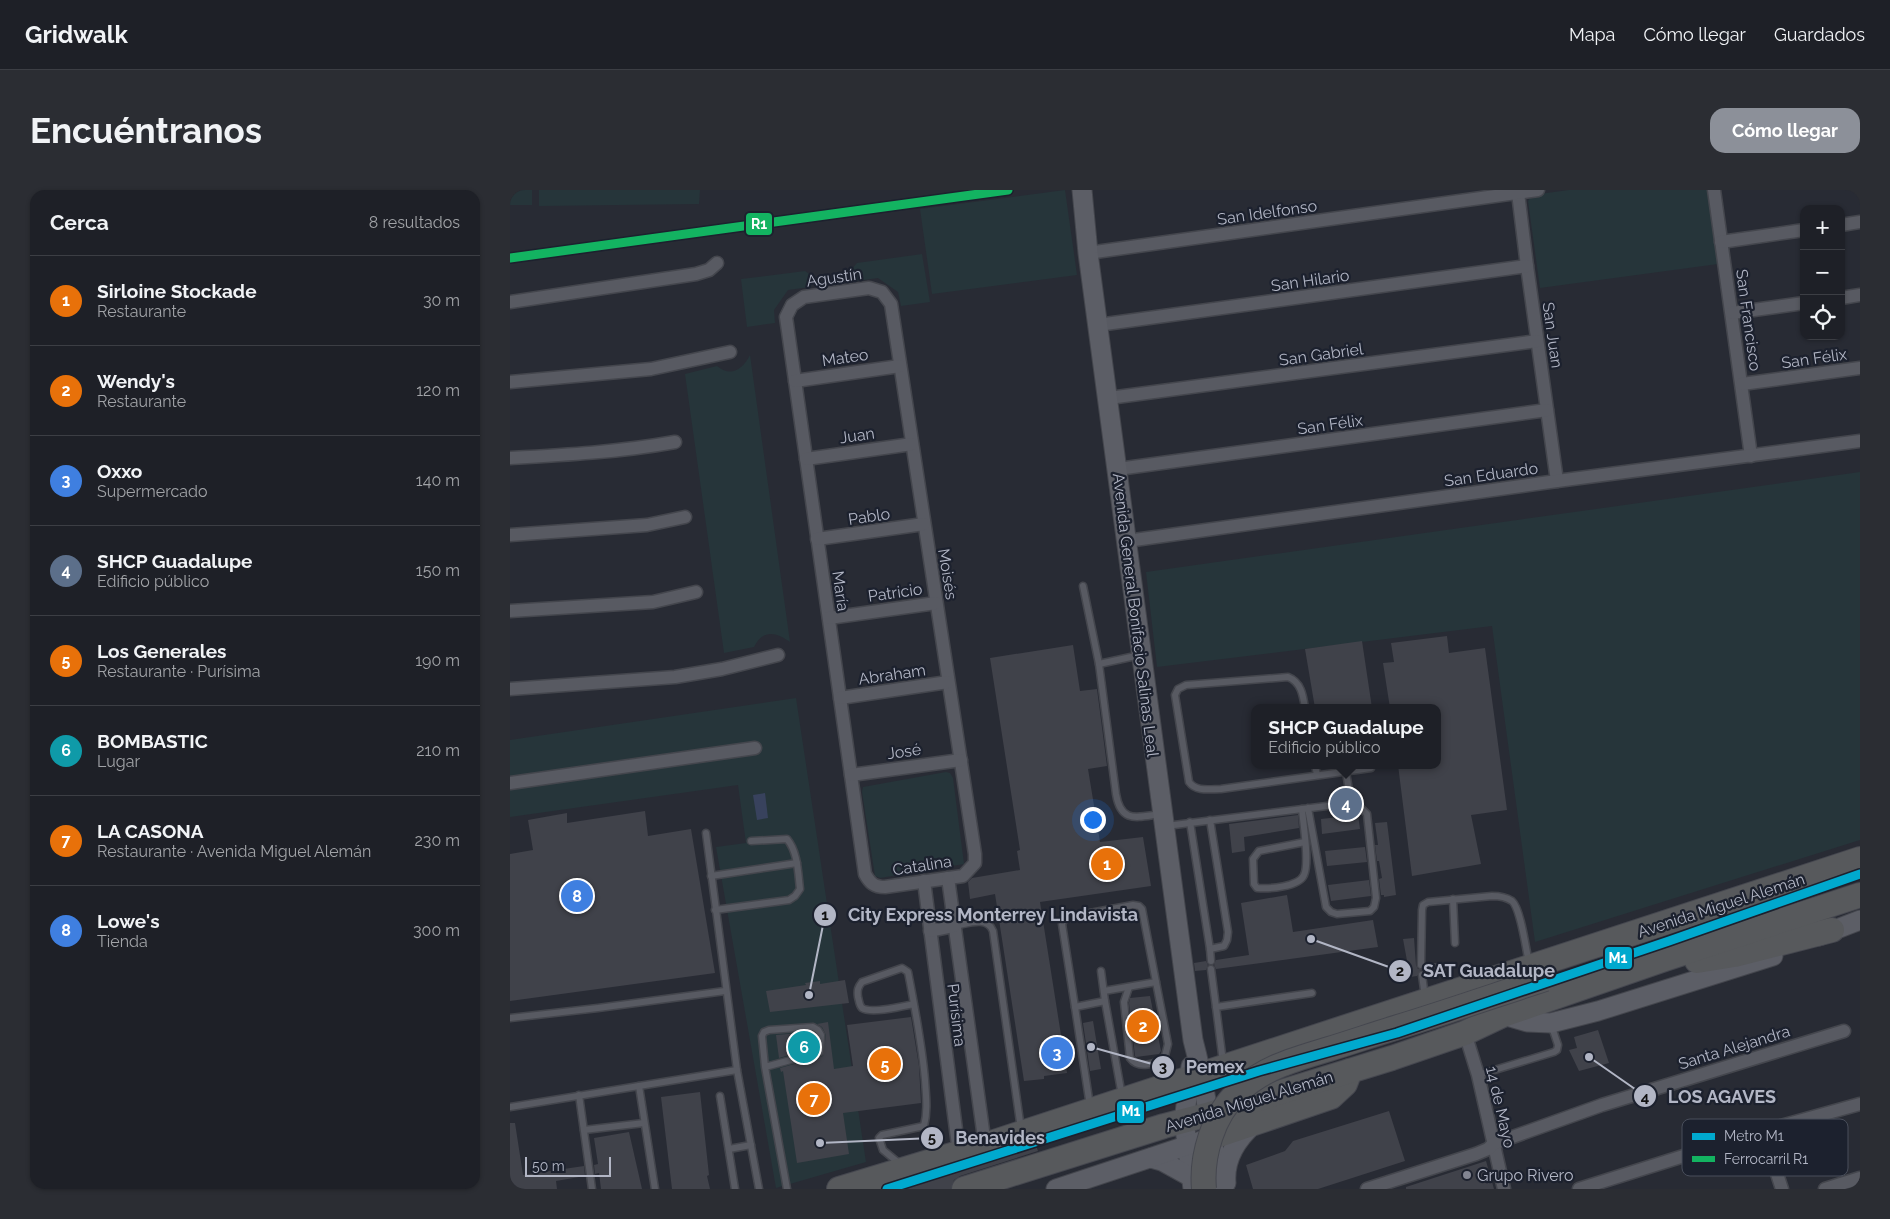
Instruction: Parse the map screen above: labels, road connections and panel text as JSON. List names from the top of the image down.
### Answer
{
  "streets": {
    "highway": ["Avenida Miguel Alemán"],
    "street": [
      "San Idelfonso",
      "Agustín",
      "San Hilario",
      "San Francisco",
      "San Juan",
      "San Gabriel",
      "Mateo",
      "San Félix",
      "Juan",
      "San Eduardo",
      "Pablo",
      "Moisés",
      "María",
      "Patricio",
      "Avenida General Bonifacio Salinas Leal",
      "Abraham",
      "José",
      "Catalina",
      "Purísima",
      "Santa Alejandra",
      "14 de Mayo"
    ]
  },
  "crossings": [
    ["San Idelfonso", "San Juan"],
    ["San Idelfonso", "Avenida General Bonifacio Salinas Leal"],
    ["Agustín", "Moisés"],
    ["Agustín", "María"],
    ["San Hilario", "San Juan"],
    ["San Hilario", "Avenida General Bonifacio Salinas Leal"],
    ["San Francisco", "San Félix"],
    ["San Francisco", "San Eduardo"],
    ["San Juan", "San Gabriel"],
    ["San Juan", "San Félix"],
    ["San Juan", "San Eduardo"],
    ["San Gabriel", "Avenida General Bonifacio Salinas Leal"],
    ["Mateo", "Moisés"],
    ["Mateo", "María"],
    ["San Félix", "Avenida General Bonifacio Salinas Leal"],
    ["Juan", "Moisés"],
    ["Juan", "María"],
    ["San Eduardo", "Avenida General Bonifacio Salinas Leal"],
    ["Pablo", "Moisés"],
    ["Pablo", "María"],
    ["Moisés", "Patricio"],
    ["Moisés", "Abraham"],
    ["Moisés", "José"],
    ["Moisés", "Catalina"],
    ["María", "Patricio"],
    ["María", "Abraham"],
    ["María", "José"],
    ["María", "Catalina"],
    ["Avenida General Bonifacio Salinas Leal", "Avenida Miguel Alemán"],
    ["Catalina", "Purísima"],
    ["Avenida Miguel Alemán", "14 de Mayo"],
    ["Santa Alejandra", "14 de Mayo"]
  ],
  "places": [
    "SAT Guadalupe",
    "City Express Monterrey Lindavista",
    "Pemex",
    "LOS AGAVES",
    "Benavides",
    "Grupo Rivero"
  ],
  "lines": ["rail line R1", "metro line M1"],
  "legend": ["Metro M1", "Ferrocarril R1"],
  "scale_bar": "50 m",
  "page": {
    "header": "Gridwalk",
    "nav": ["Mapa", "Cómo llegar", "Guardados"],
    "buttons": "Cómo llegar",
    "title": "Encuéntranos",
    "heading": ["Cerca", "8 resultados"],
    "map_buttons": ["+", "−"],
    "list": [
      {
        "mark": "1",
        "name": "Sirloine Stockade",
        "note": "Restaurante",
        "value": "30 m"
      },
      {
        "mark": "2",
        "name": "Wendy's",
        "note": "Restaurante",
        "value": "120 m"
      },
      {
        "mark": "3",
        "name": "Oxxo",
        "note": "Supermercado",
        "value": "140 m"
      },
      {
        "mark": "4",
        "name": "SHCP Guadalupe",
        "note": "Edificio público",
        "value": "150 m"
      },
      {
        "mark": "5",
        "name": "Los Generales",
        "note": "Restaurante · Purísima",
        "value": "190 m"
      },
      {
        "mark": "6",
        "name": "BOMBASTIC",
        "note": "Lugar",
        "value": "210 m"
      },
      {
        "mark": "7",
        "name": "LA CASONA",
        "note": "Restaurante · Avenida Miguel Alemán",
        "value": "230 m"
      },
      {
        "mark": "8",
        "name": "Lowe's",
        "note": "Tienda",
        "value": "300 m"
      }
    ],
    "popup": ["SHCP Guadalupe", "Edificio público"],
    "pins": [
      "4",
      "1",
      "8",
      "2",
      "6",
      "3",
      "5",
      "7"
    ],
    "scale": "50 m"
  }
}
